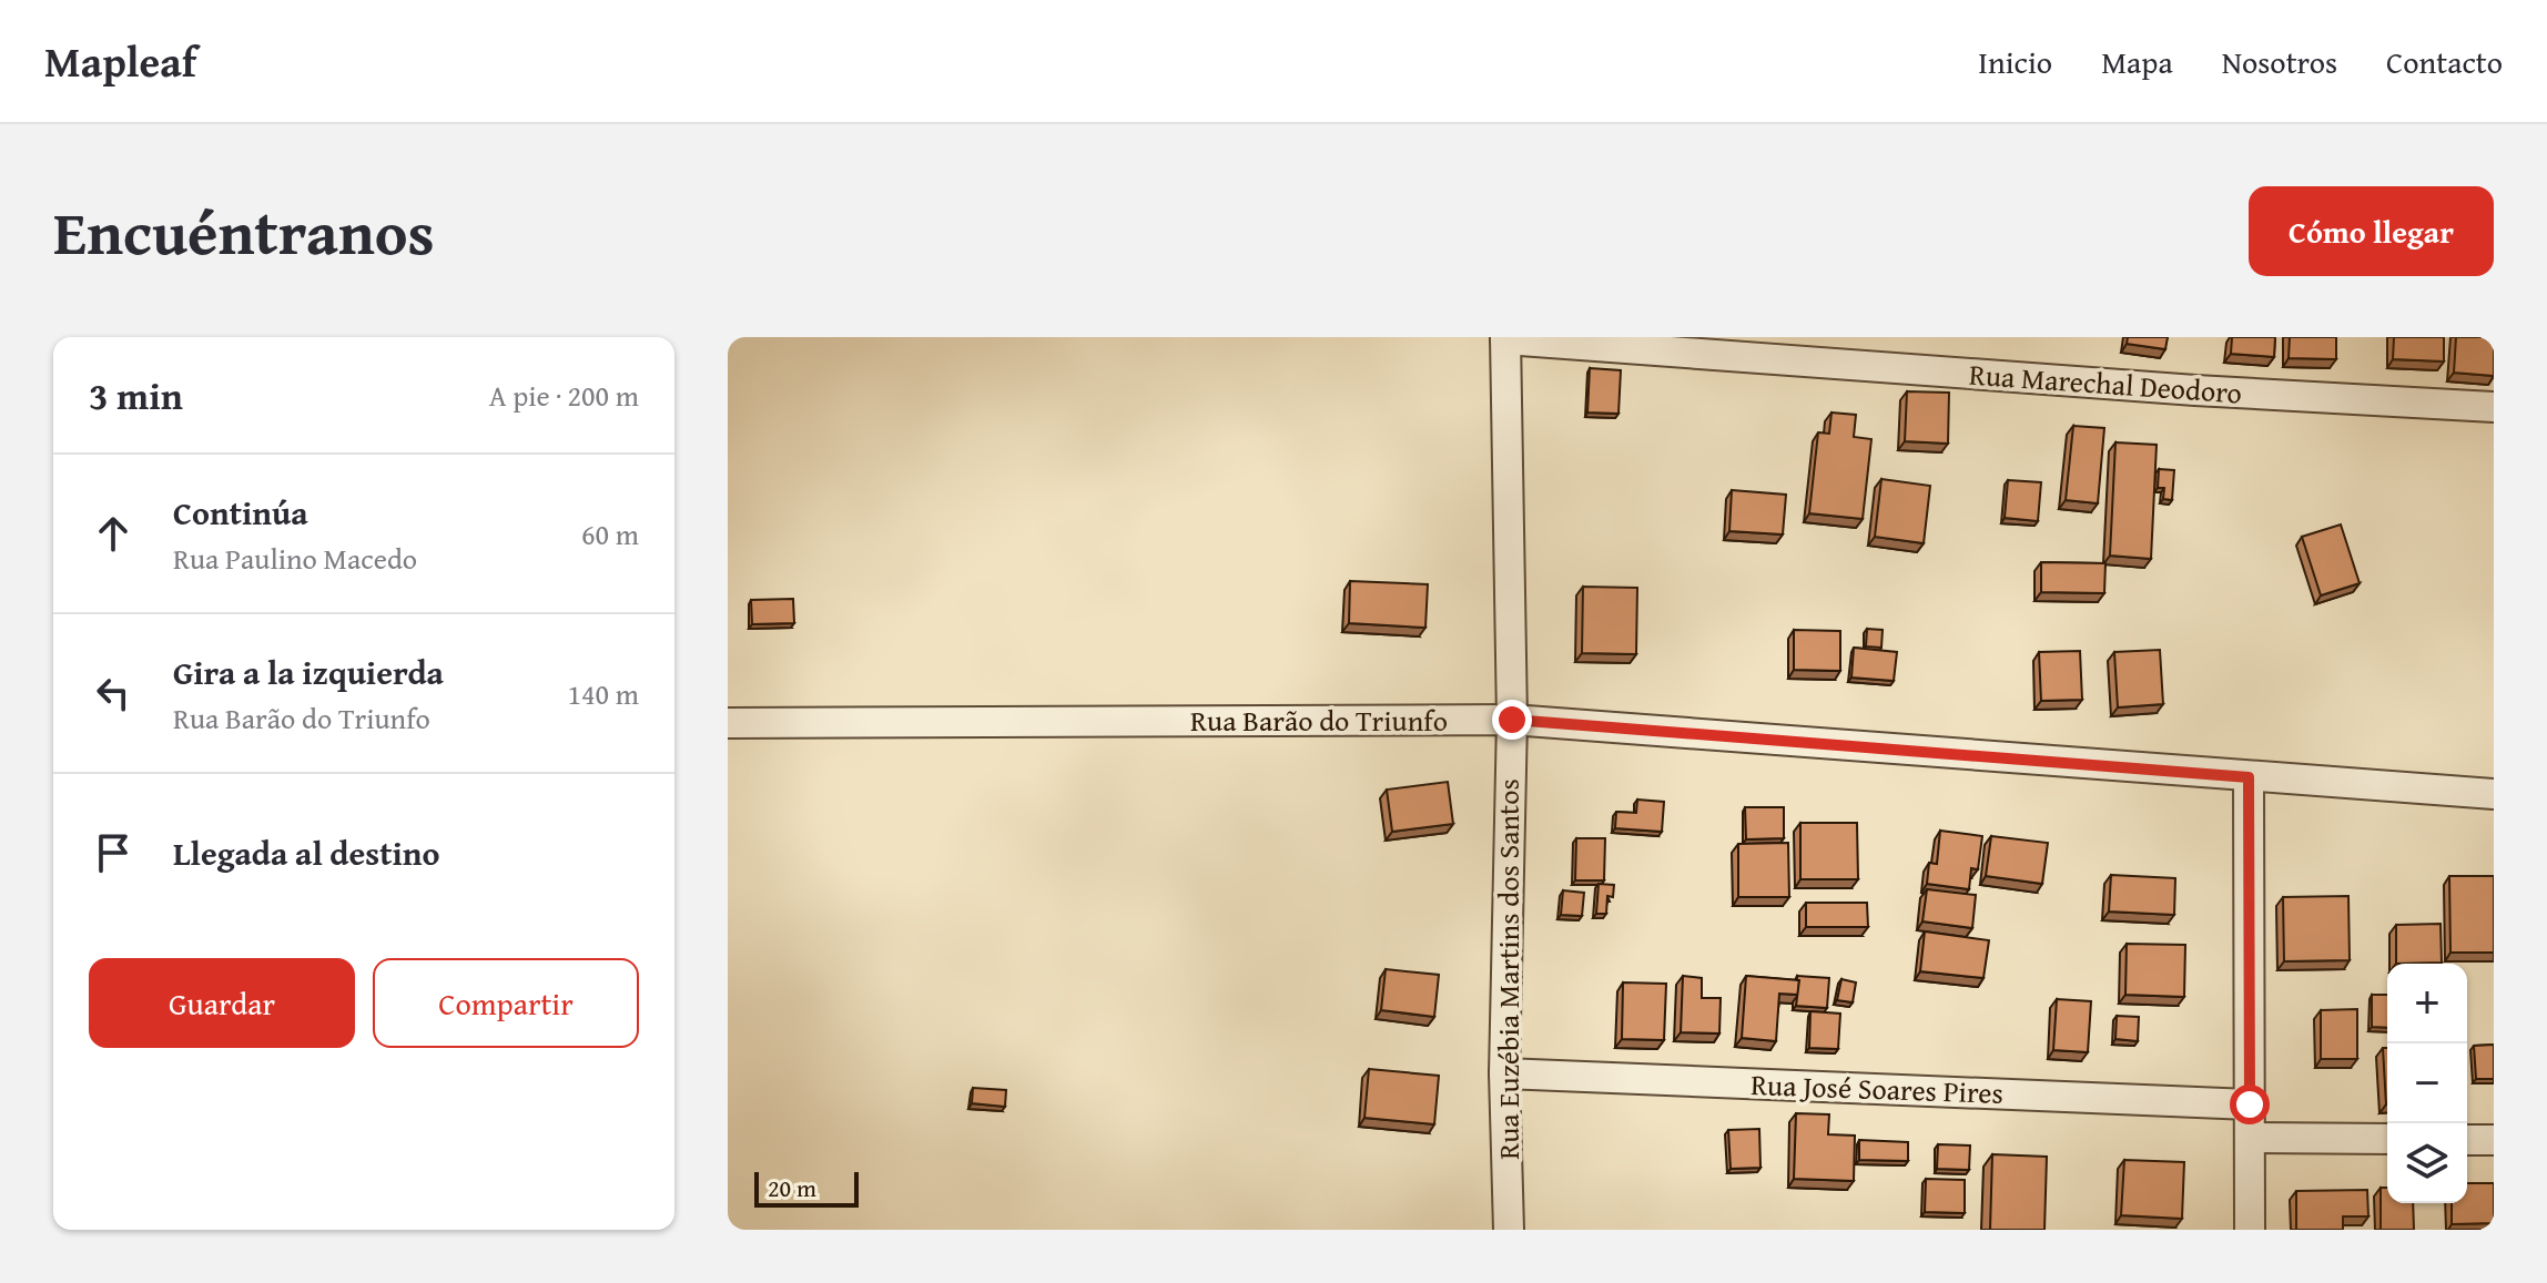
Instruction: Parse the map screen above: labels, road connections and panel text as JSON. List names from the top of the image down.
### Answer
{
  "streets": {
    "street": [
      "Rua Marechal Deodoro",
      "Rua Barão do Triunfo",
      "Rua Euzébia Martins dos Santos",
      "Rua José Soares Pires"
    ]
  },
  "crossings": [
    ["Rua Marechal Deodoro", "Rua Euzébia Martins dos Santos"],
    ["Rua Barão do Triunfo", "Rua Euzébia Martins dos Santos"],
    ["Rua Euzébia Martins dos Santos", "Rua José Soares Pires"]
  ],
  "scale_bar": "20 m",
  "page": {
    "header": "Mapleaf",
    "nav": [
      "Inicio",
      "Mapa",
      "Nosotros",
      "Contacto"
    ],
    "title": "Encuéntranos",
    "buttons": [
      "Cómo llegar",
      ["Guardar", "Compartir"]
    ],
    "heading": ["3 min", "A pie · 200 m"],
    "list": [
      ["Continúa", "Rua Paulino Macedo", "60 m"],
      ["Gira a la izquierda", "Rua Barão do Triunfo", "140 m"],
      "Llegada al destino"
    ],
    "map_buttons": ["+", "−"],
    "scale": "20 m"
  }
}
